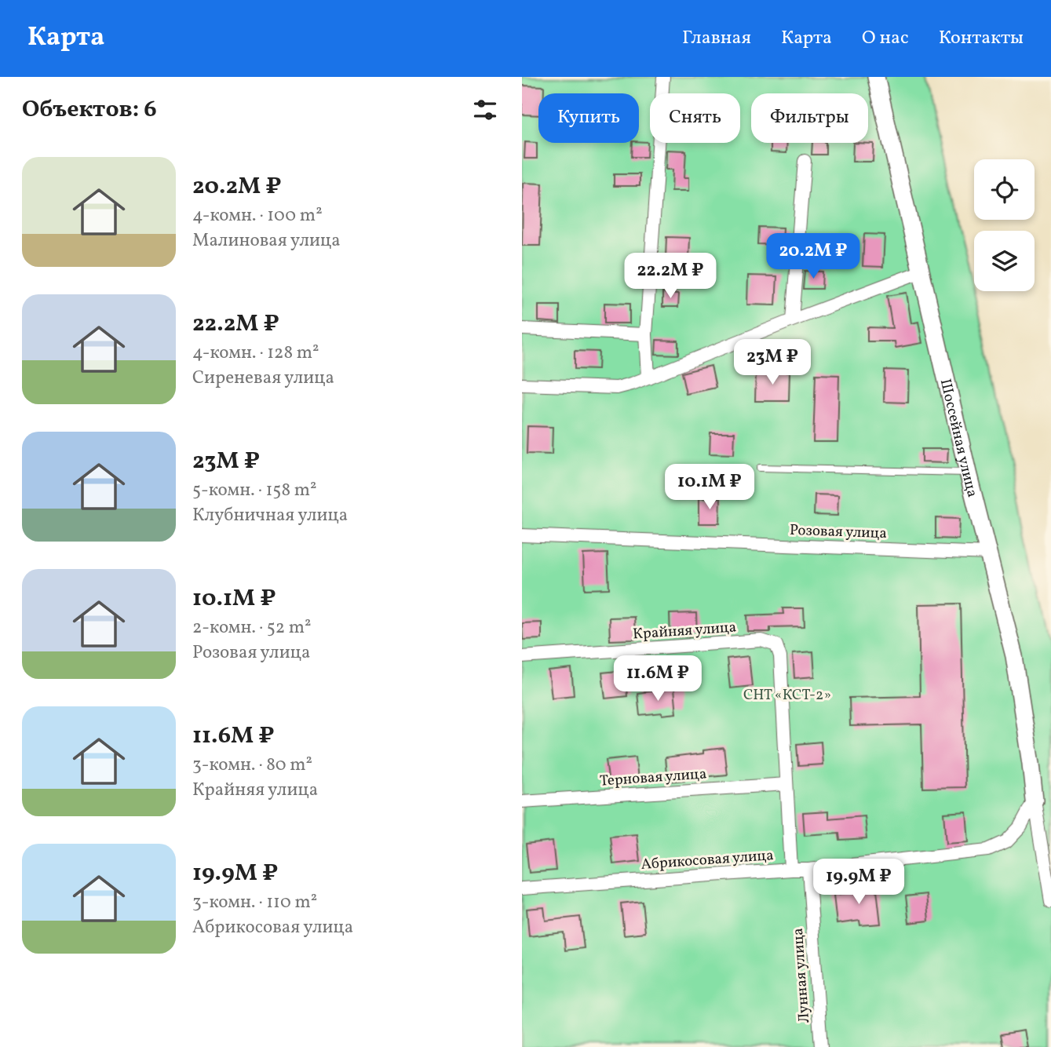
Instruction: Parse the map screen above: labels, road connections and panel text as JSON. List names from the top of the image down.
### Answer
{
  "streets": {
    "street": [
      "Шоссейная улица",
      "Розовая улица",
      "Крайняя улица",
      "Терновая улица",
      "Абрикосовая улица",
      "Лунная улица"
    ]
  },
  "crossings": [
    ["Шоссейная улица", "Розовая улица"],
    ["Шоссейная улица", "Абрикосовая улица"],
    ["Крайняя улица", "Терновая улица"],
    ["Абрикосовая улица", "Лунная улица"]
  ],
  "parks": ["СНТ «КСТ-2»"],
  "page": {
    "header": "Карта",
    "nav": [
      "Главная",
      "Карта",
      "О нас",
      "Контакты"
    ],
    "heading": "Объектов: 6",
    "chip": ["Купить", "Снять", "Фильтры"],
    "list": [
      {
        "name": "20.2M ₽",
        "note": "4-комн. · 100 m² · Малиновая улица"
      },
      {
        "name": "22.2M ₽",
        "note": "4-комн. · 128 m² · Сиреневая улица"
      },
      {
        "name": "23M ₽",
        "note": "5-комн. · 158 m² · Клубничная улица"
      },
      {
        "name": "10.1M ₽",
        "note": "2-комн. · 52 m² · Розовая улица"
      },
      {
        "name": "11.6M ₽",
        "note": "3-комн. · 80 m² · Крайняя улица"
      },
      {
        "name": "19.9M ₽",
        "note": "3-комн. · 110 m² · Абрикосовая улица"
      }
    ],
    "price": [
      "20.2M ₽",
      "22.2M ₽",
      "23M ₽",
      "10.1M ₽",
      "11.6M ₽",
      "19.9M ₽"
    ]
  }
}
